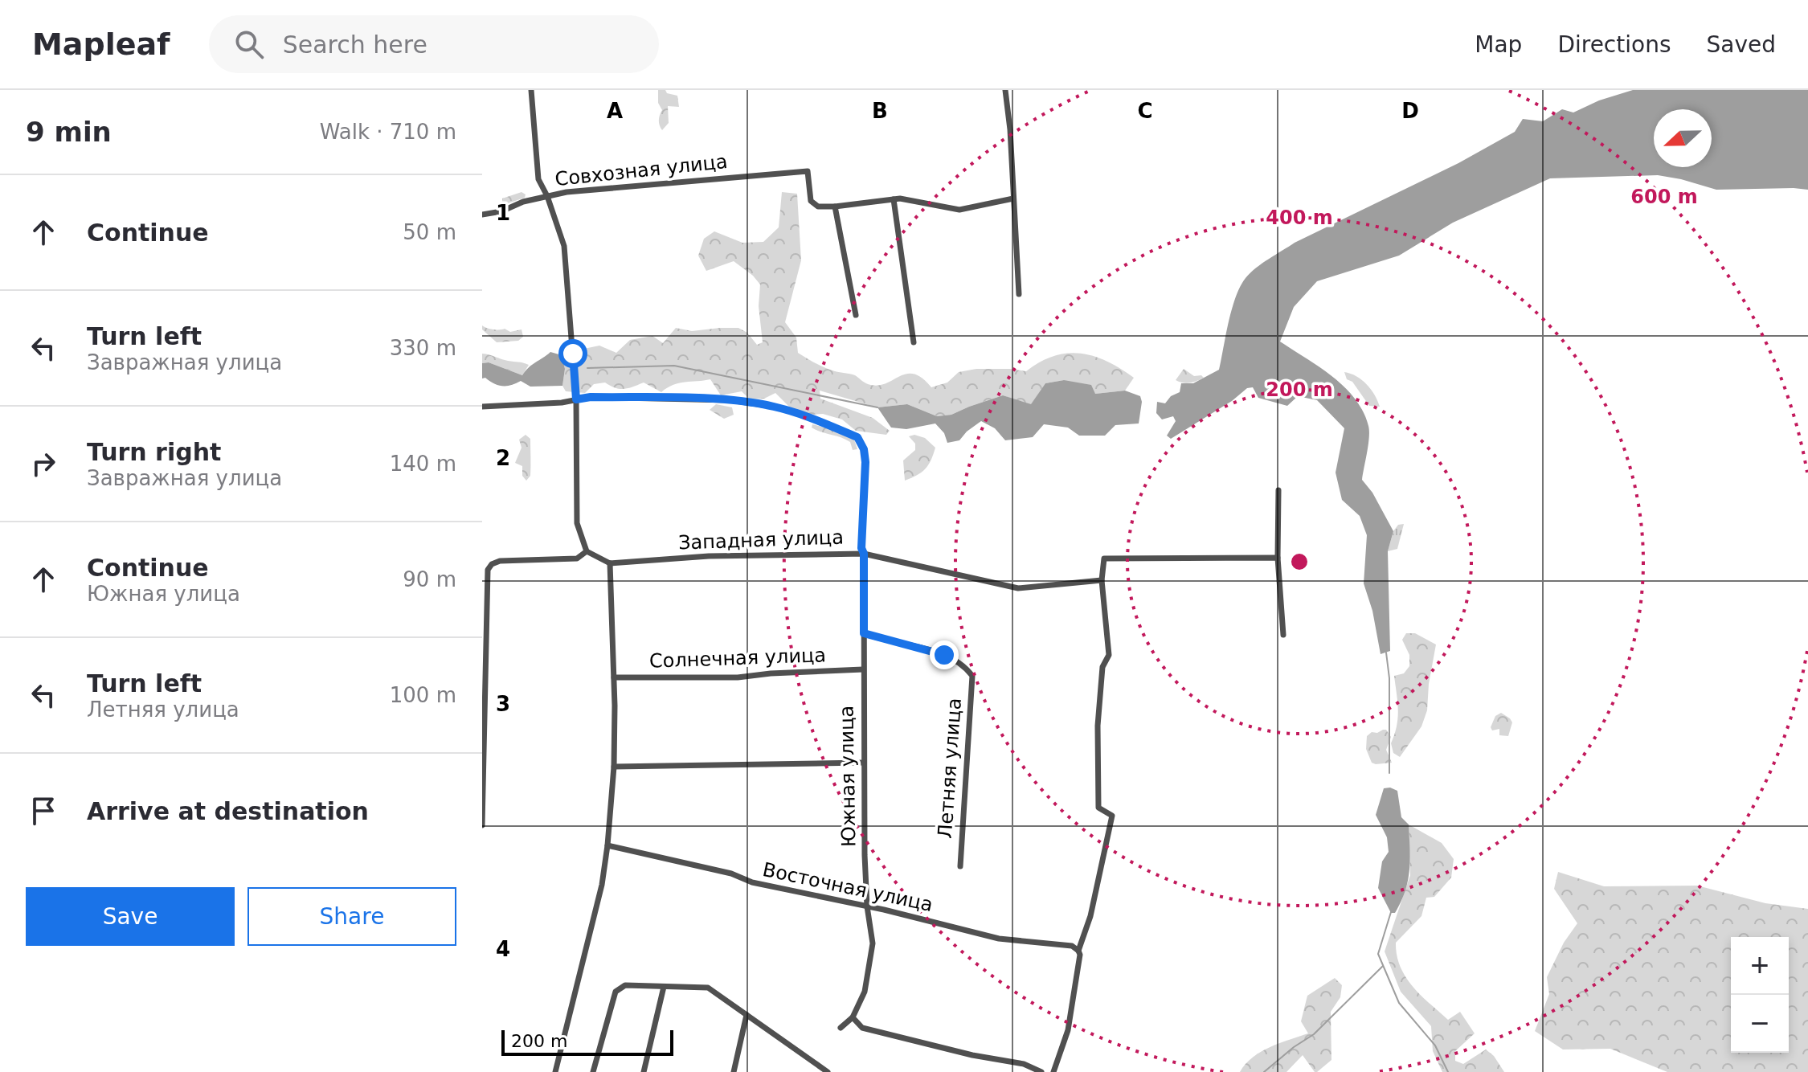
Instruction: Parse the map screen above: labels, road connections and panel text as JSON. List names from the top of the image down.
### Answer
{
  "streets": {
    "street": [
      "Совхозная улица",
      "Западная улица",
      "Солнечная улица",
      "Летняя улица",
      "Южная улица",
      "Восточная улица"
    ]
  },
  "crossings": [
    ["Западная улица", "Южная улица"],
    ["Солнечная улица", "Южная улица"],
    ["Летняя улица", "Южная улица"],
    ["Южная улица", "Восточная улица"]
  ],
  "scale_bar": "200 m",
  "north": "left",
  "page": {
    "header": "Mapleaf",
    "search": "Search here",
    "nav": ["Map", "Directions", "Saved"],
    "heading": ["9 min", "Walk · 710 m"],
    "list": [
      ["Continue", "50 m"],
      ["Turn left", "Завражная улица", "330 m"],
      ["Turn right", "Завражная улица", "140 m"],
      ["Continue", "Южная улица", "90 m"],
      ["Turn left", "Летняя улица", "100 m"],
      "Arrive at destination"
    ],
    "buttons": ["Save", "Share"],
    "map_buttons": ["+", "−"],
    "scale": "200 m"
  },
  "grid": {
    "columns": [
      "A",
      "B",
      "C",
      "D"
    ],
    "rows": [
      "1",
      "2",
      "3",
      "4"
    ]
  },
  "rings": ["600 m", "400 m", "200 m"]
}
